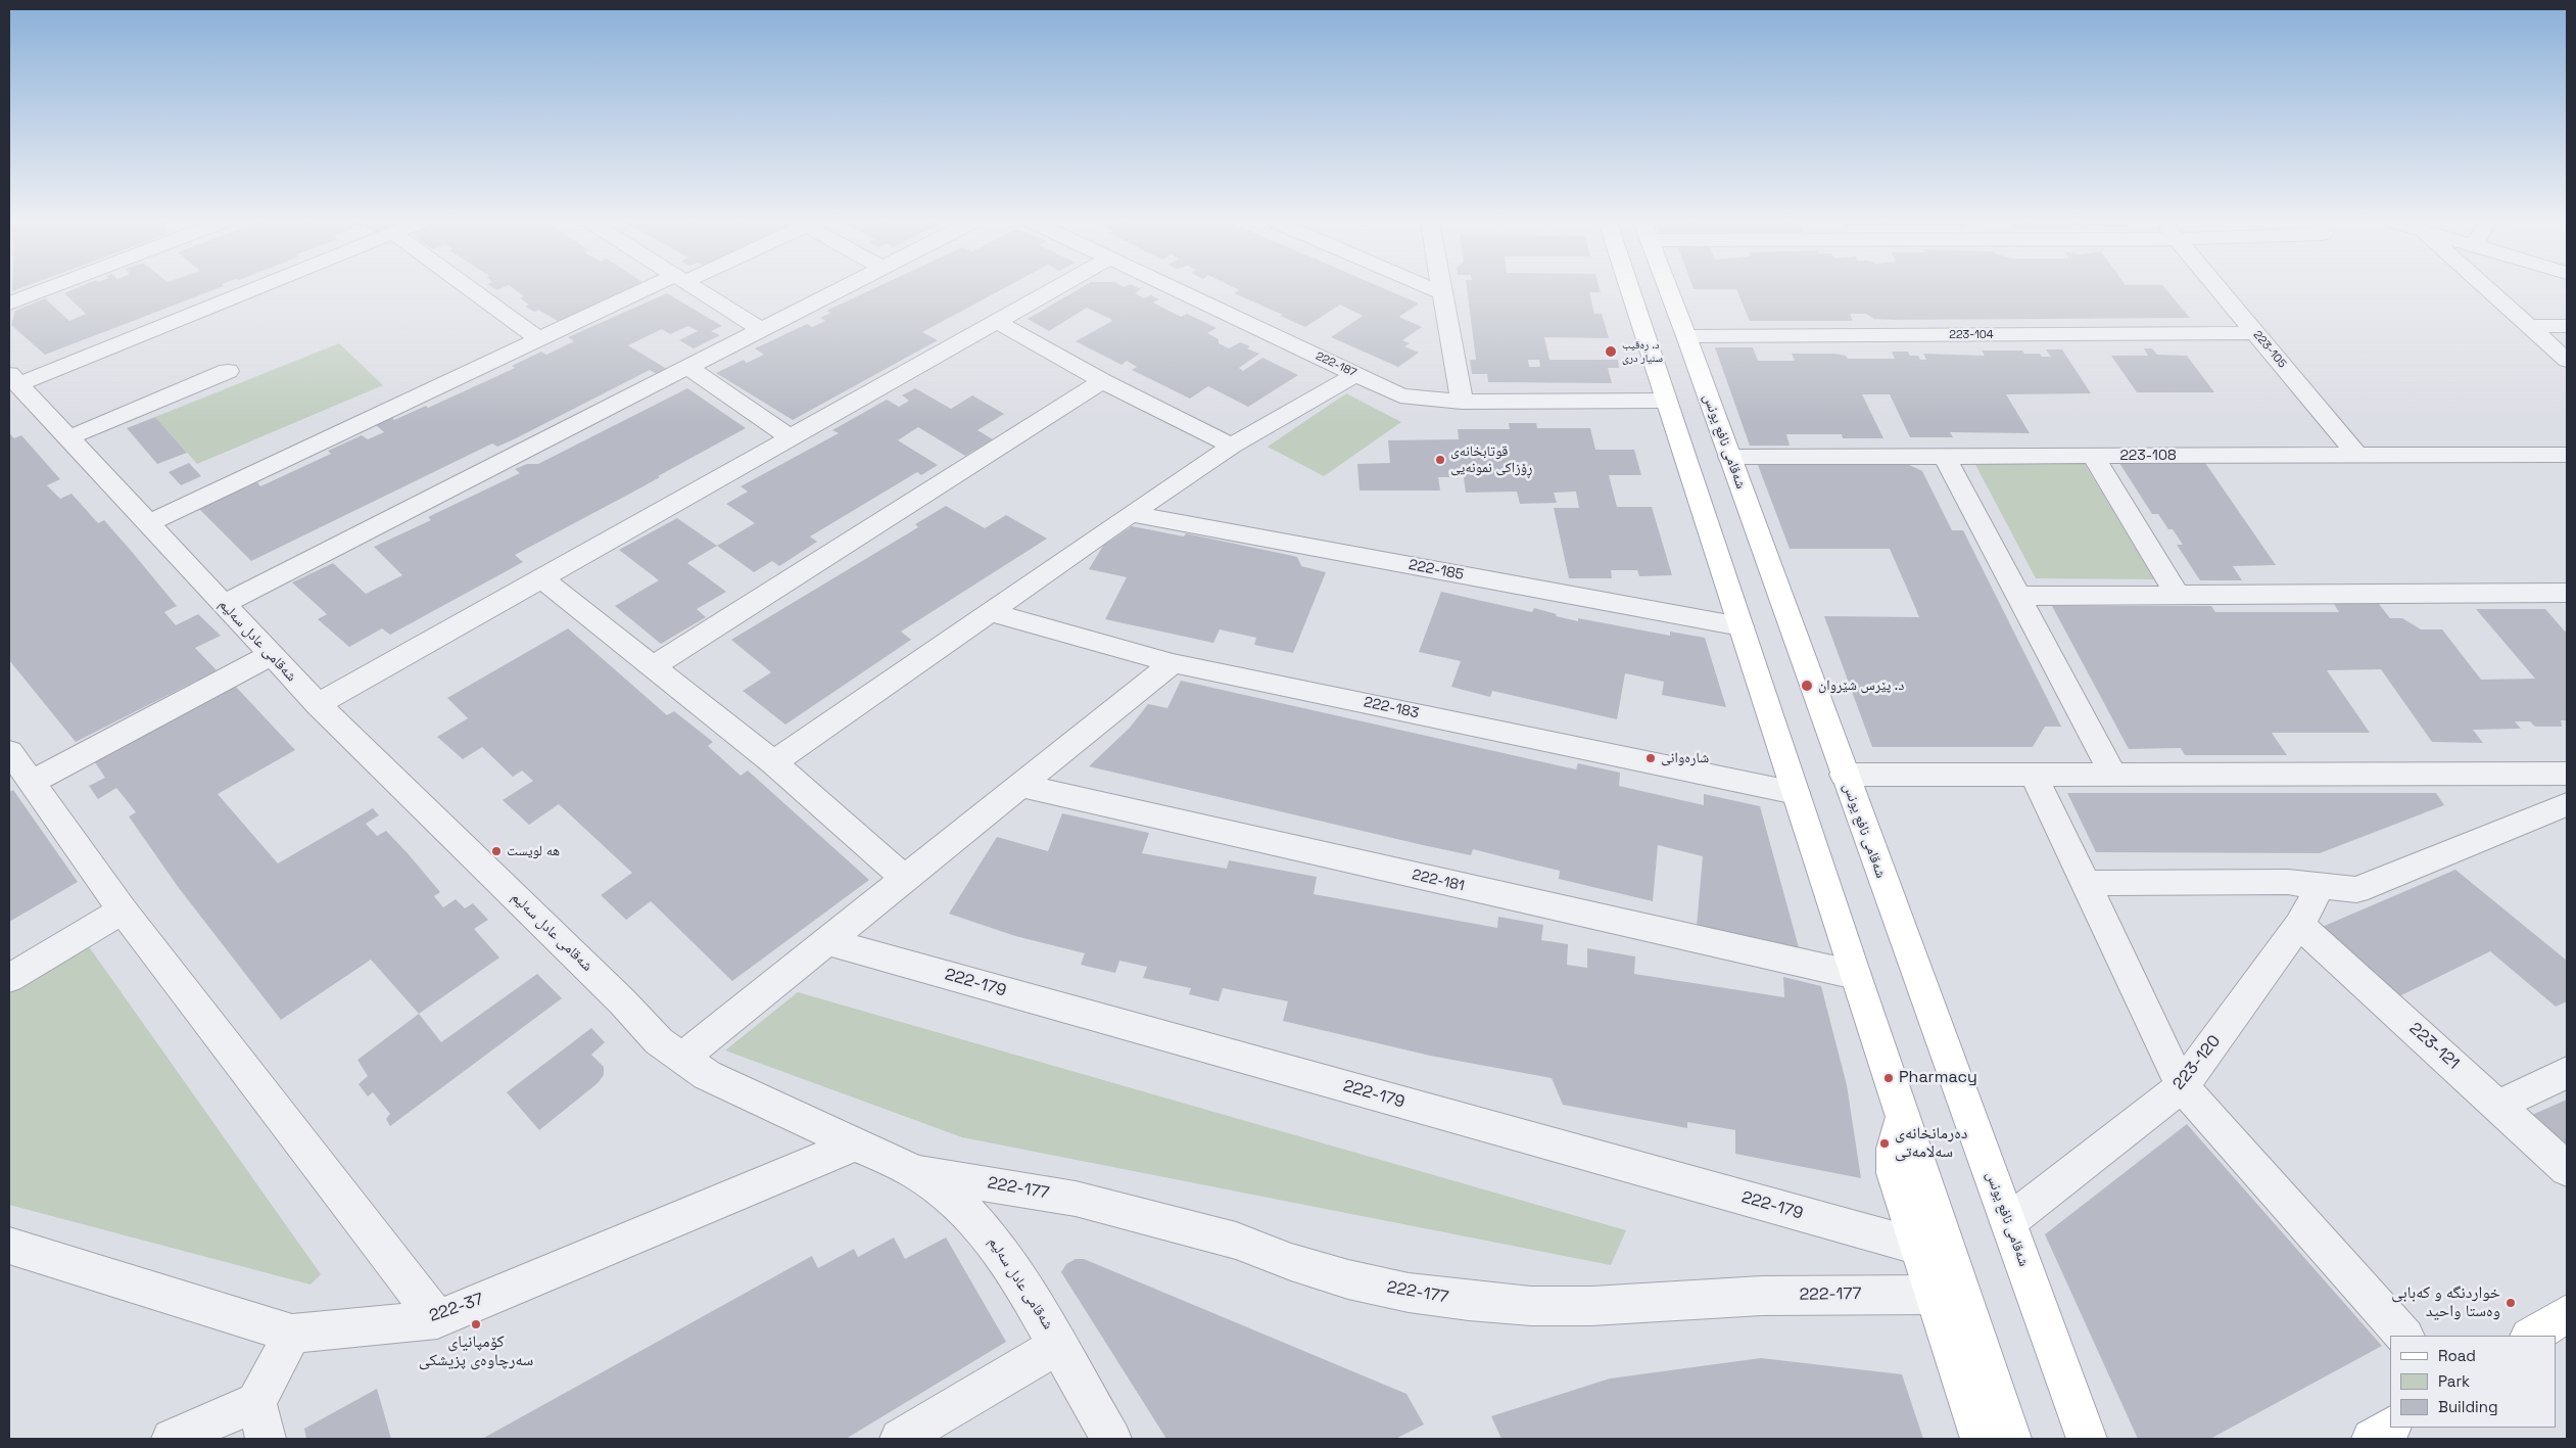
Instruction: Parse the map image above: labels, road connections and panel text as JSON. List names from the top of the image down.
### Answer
{
  "streets": {
    "main road": ["شەقامی نافع یونس"],
    "street": [
      "223-104",
      "223-105",
      "222-187",
      "223-108",
      "222-185",
      "شەقامی عادل سەلیم",
      "222-183",
      "222-181",
      "222-179",
      "223-121",
      "223-120",
      "222-177",
      "222-37"
    ]
  },
  "crossings": [
    ["223-104", "223-105"],
    ["223-104", "شەقامی نافع یونس"],
    ["223-105", "223-108"],
    ["شەقامی نافع یونس", "223-108"],
    ["شەقامی نافع یونس", "223-120"],
    ["شەقامی عادل سەلیم", "222-177"],
    ["شەقامی عادل سەلیم", "222-37"],
    ["223-121", "223-120"]
  ],
  "places": [
    "د. ڕەقیب سنیار دری",
    "قوتابخانەی ڕۆزاکی نمونەیی",
    "د. پێرس شێروان",
    "شارەوانی",
    "هه لويست",
    "Pharmacy",
    "دەرمانخانەی سەلامەتی",
    "خواردنگە و کەبابی وەستا واحید",
    "کۆمپانیای سەرچاوەی پزیشکی"
  ],
  "legend": ["Road", "Park", "Building"]
}
